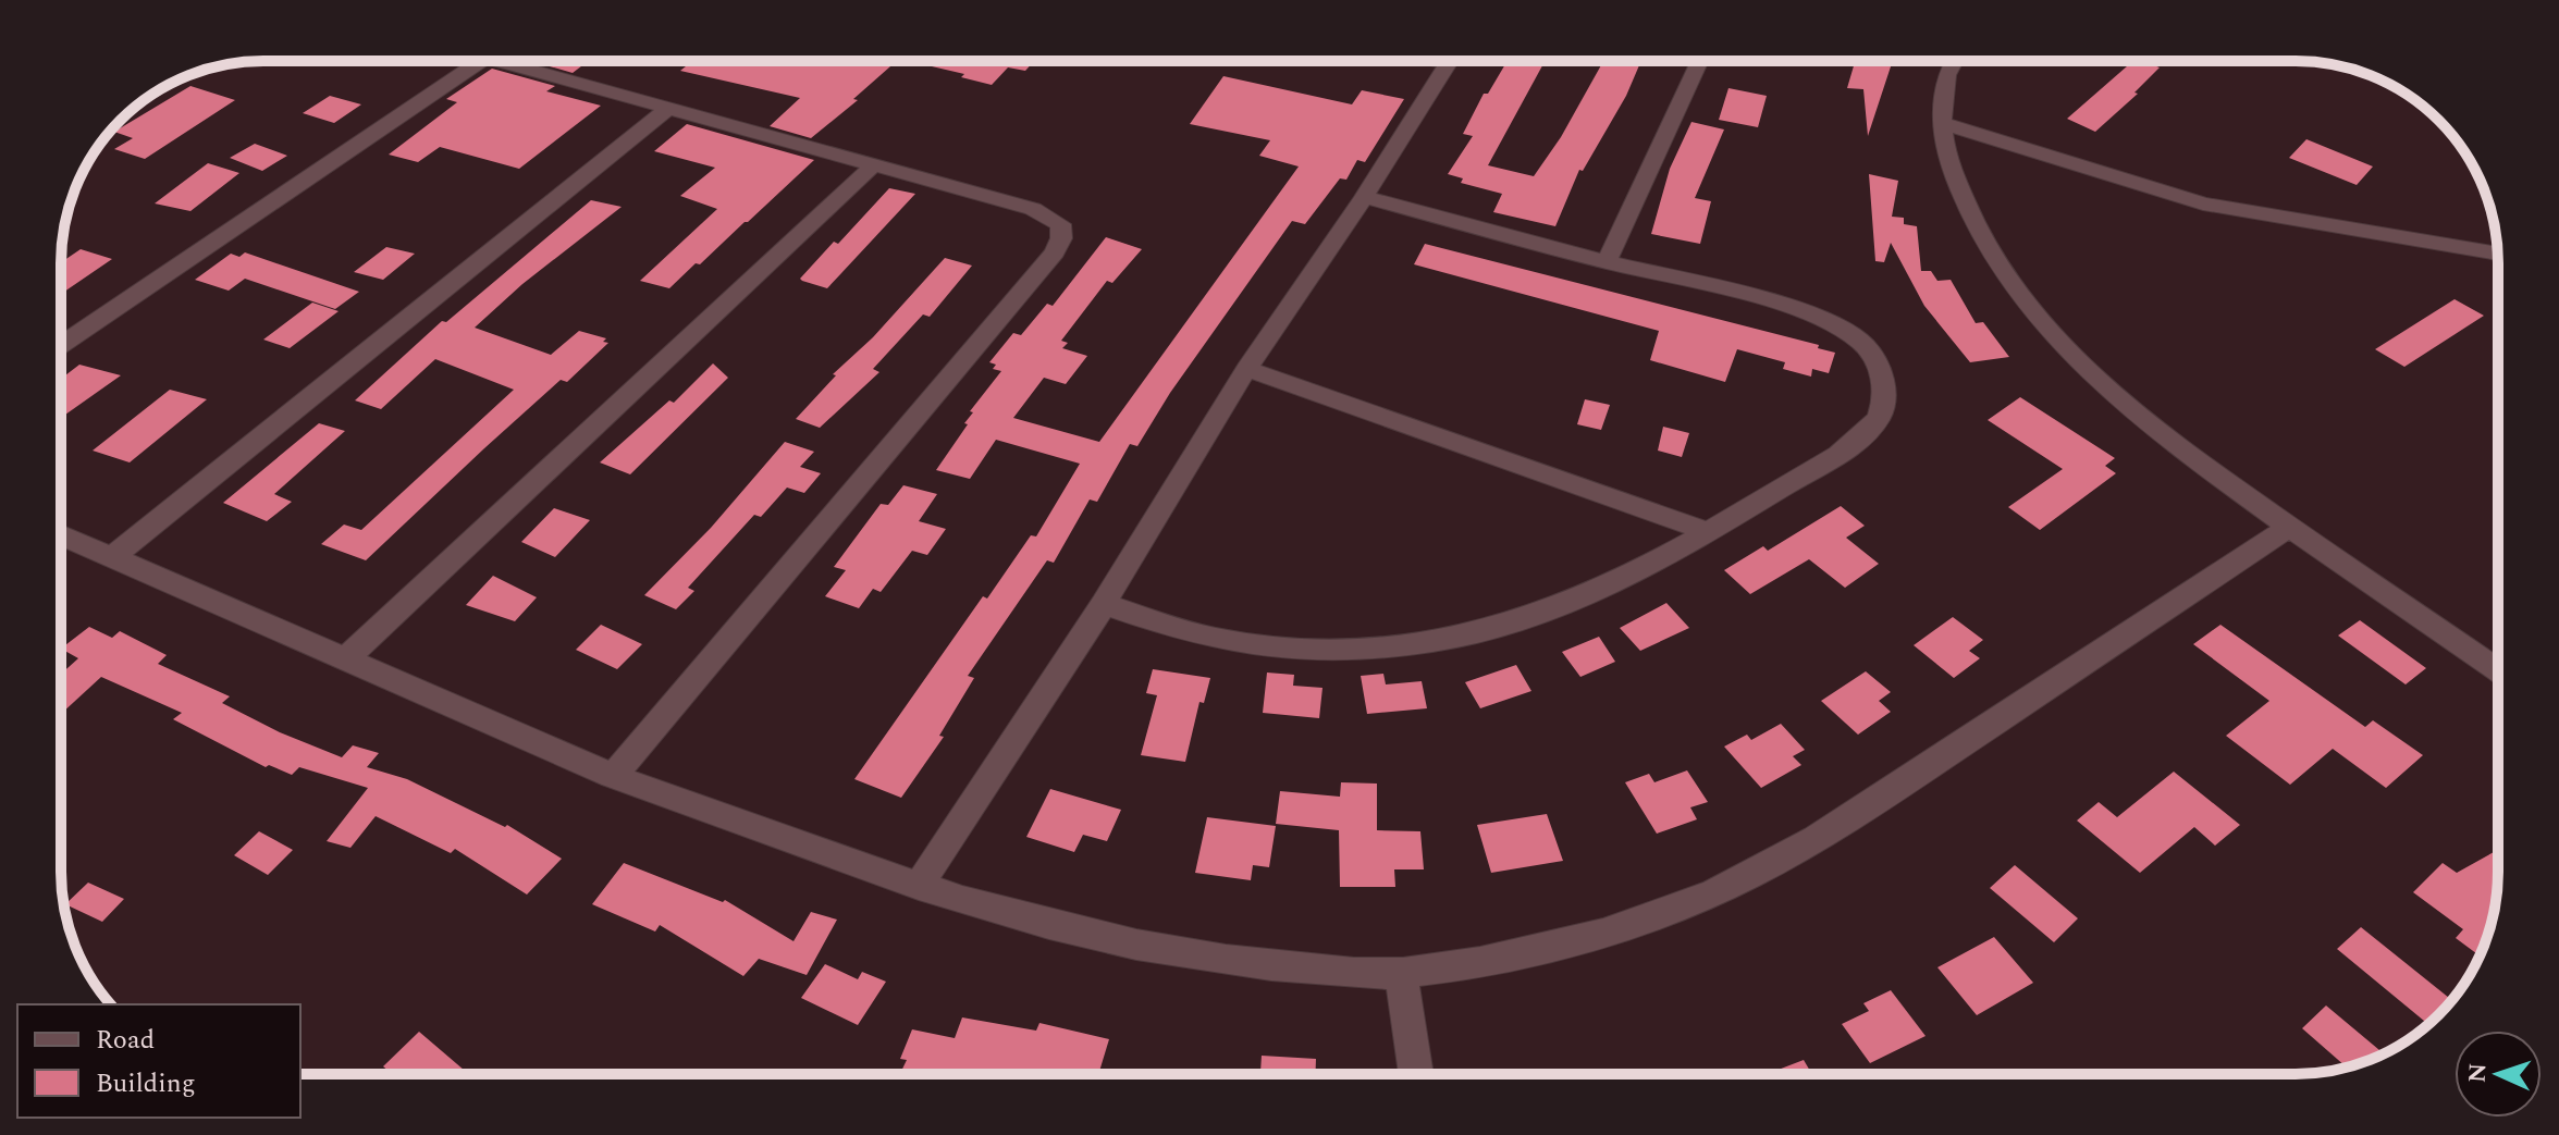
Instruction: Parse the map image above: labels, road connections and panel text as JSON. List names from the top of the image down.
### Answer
{
  "legend": ["Road", "Building"],
  "north": "left"
}
